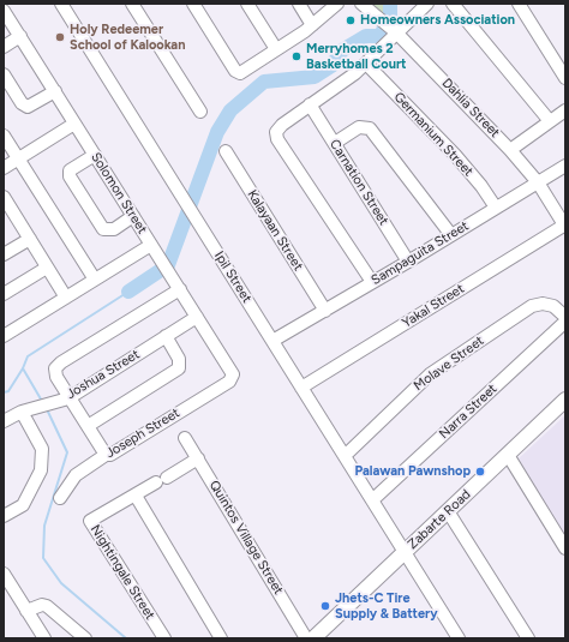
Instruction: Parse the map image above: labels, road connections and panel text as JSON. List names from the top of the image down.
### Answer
{
  "streets": {
    "main road": ["Zabarte Road"],
    "street": [
      "Dahlia Street",
      "Germanium Street",
      "Carnation Street",
      "Solomon Street",
      "Kalayaan Street",
      "Sampaguita Street",
      "Ipil Street",
      "Yakal Street",
      "Molave Street",
      "Joshua Street",
      "Narra Street",
      "Joseph Street",
      "Quintos Village Street",
      "Nightingale Street"
    ]
  },
  "crossings": [
    ["Dahlia Street", "Sampaguita Street"],
    ["Dahlia Street", "Yakal Street"],
    ["Germanium Street", "Sampaguita Street"],
    ["Carnation Street", "Sampaguita Street"],
    ["Solomon Street", "Joshua Street"],
    ["Solomon Street", "Joseph Street"],
    ["Kalayaan Street", "Sampaguita Street"],
    ["Sampaguita Street", "Ipil Street"],
    ["Ipil Street", "Yakal Street"],
    ["Ipil Street", "Molave Street"],
    ["Ipil Street", "Narra Street"],
    ["Ipil Street", "Zabarte Road"],
    ["Quintos Village Street", "Nightingale Street"]
  ],
  "places": [
    "Homeowners Association",
    "Holy Redeemer School of Kalookan",
    "Merryhomes 2 Basketball Court",
    "Palawan Pawnshop",
    "Jhets-C Tire Supply & Battery"
  ]
}
